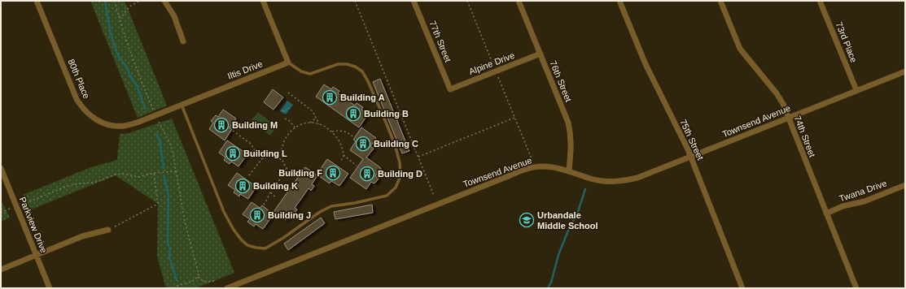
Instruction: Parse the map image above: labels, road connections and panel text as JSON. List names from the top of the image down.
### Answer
{
  "streets": {
    "street": [
      "77th Street",
      "73rd Place",
      "Alpine Drive",
      "Iltis Drive",
      "80th Place",
      "76th Street",
      "Townsend Avenue",
      "74th Street",
      "75th Street",
      "Twana Drive",
      "Parkview Drive"
    ]
  },
  "crossings": [
    ["77th Street", "Alpine Drive"],
    ["73rd Place", "Townsend Avenue"],
    ["Alpine Drive", "76th Street"],
    ["Iltis Drive", "80th Place"],
    ["76th Street", "Townsend Avenue"],
    ["Townsend Avenue", "74th Street"],
    ["Townsend Avenue", "75th Street"],
    ["74th Street", "Twana Drive"]
  ],
  "places": {
    "building": [
      "Building A",
      "Building B",
      "Building M",
      "Building C",
      "Building L",
      "Building F",
      "Building D",
      "Building K",
      "Building J"
    ],
    "school or university": ["Urbandale Middle School"]
  }
}
